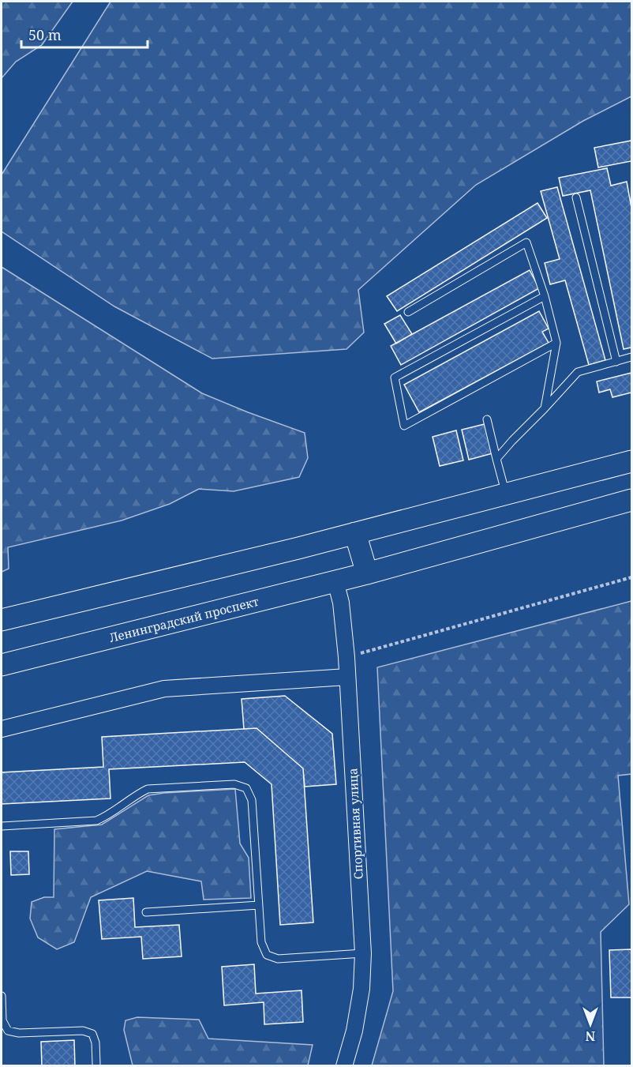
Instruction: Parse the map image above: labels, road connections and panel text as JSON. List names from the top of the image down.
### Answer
{
  "streets": {
    "main road": ["Ленинградский проспект"],
    "street": ["Спортивная улица"]
  },
  "crossings": [
    ["Ленинградский проспект", "Спортивная улица"]
  ],
  "scale_bar": "50 m",
  "north": "bottom"
}
